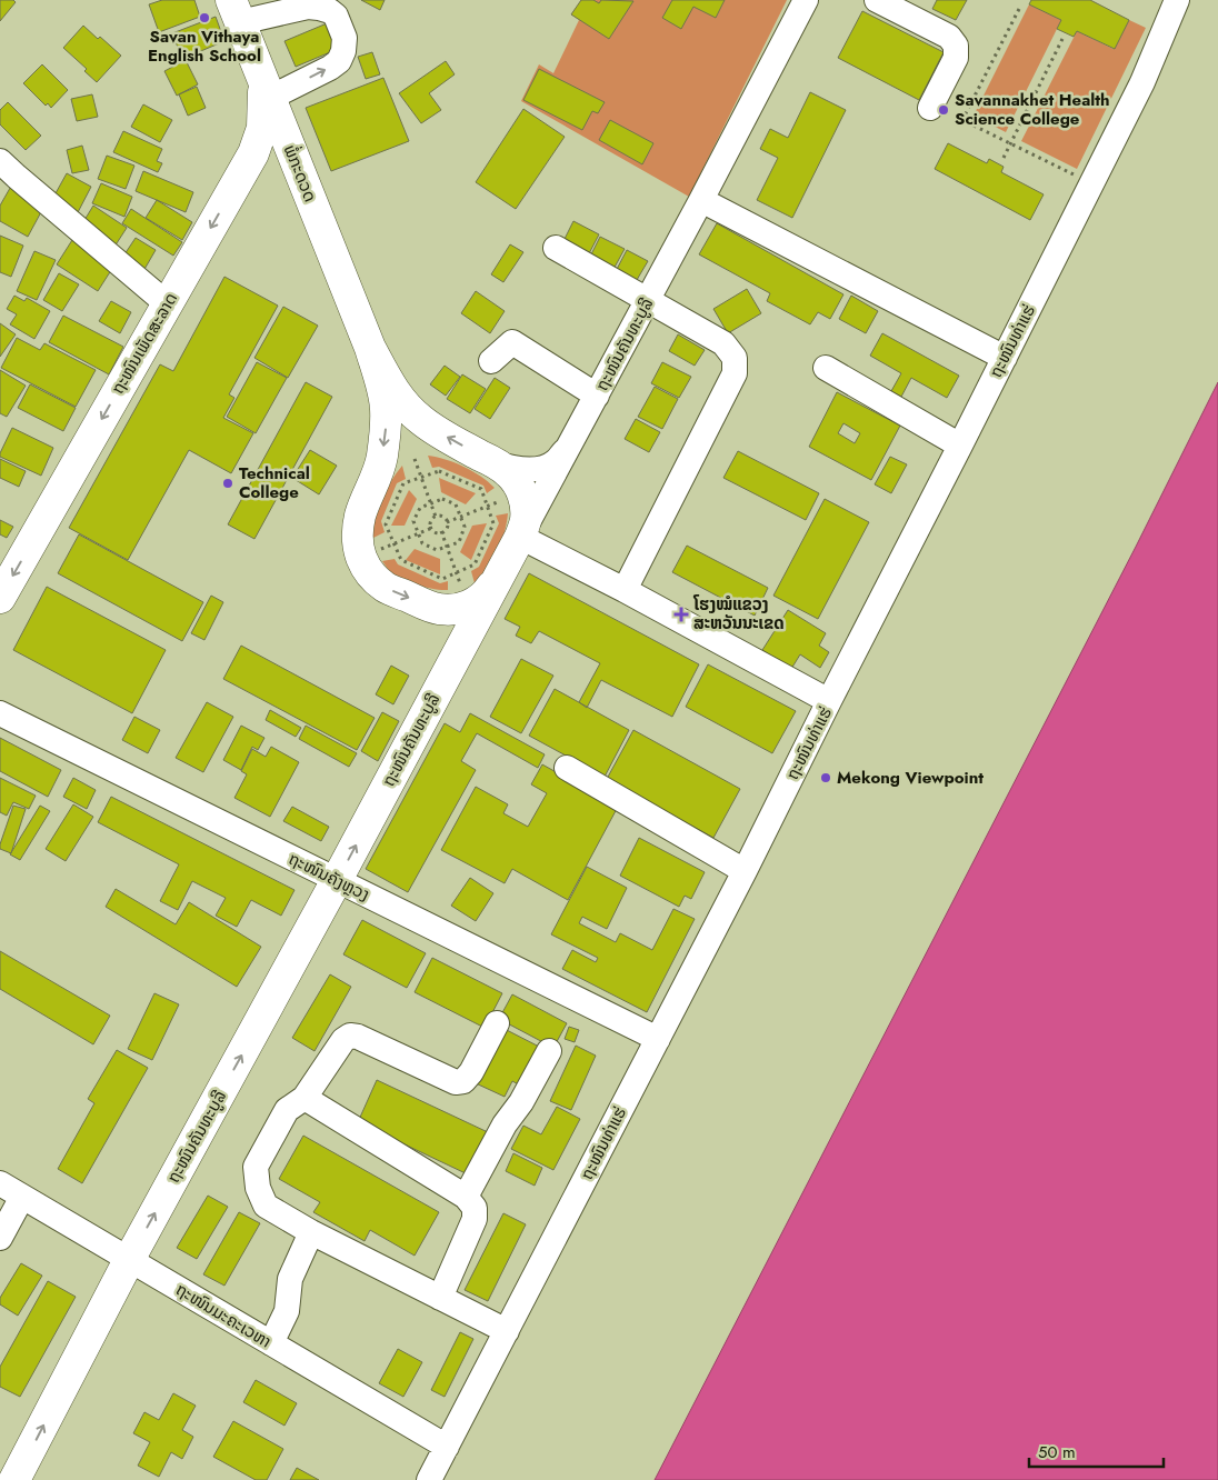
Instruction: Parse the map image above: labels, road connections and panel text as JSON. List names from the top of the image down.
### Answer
{
  "streets": {
    "main road": ["ພໍ່ກະດວດ", "ຖະໜົນເພັດສະລາດ", "ຖະໜົນຄັນທະບູລີ"],
    "street": ["ຖະໜົນທ່າແຮ່", "ຖະໜົນຄັງຫຼວງ", "ຖະໜົນມະຄະເວຫາ"]
  },
  "crossings": [
    ["ພໍ່ກະດວດ", "ຖະໜົນເພັດສະລາດ"],
    ["ຖະໜົນທ່າແຮ່", "ຖະໜົນຄັງຫຼວງ"],
    ["ຖະໜົນທ່າແຮ່", "ຖະໜົນມະຄະເວຫາ"],
    ["ຖະໜົນຄັນທະບູລີ", "ຖະໜົນຄັງຫຼວງ"],
    ["ຖະໜົນຄັນທະບູລີ", "ຖະໜົນມະຄະເວຫາ"]
  ],
  "one_way": ["ຖະໜົນເພັດສະລາດ"],
  "places": {
    "other": [
      "Savan Vithaya English School",
      "Savannakhet Health Science College",
      "Technical College",
      "Mekong Viewpoint"
    ],
    "health": ["ໂຮງໝໍແຂວງ ສະຫວັນນະເຂດ"]
  },
  "scale_bar": "50 m"
}
